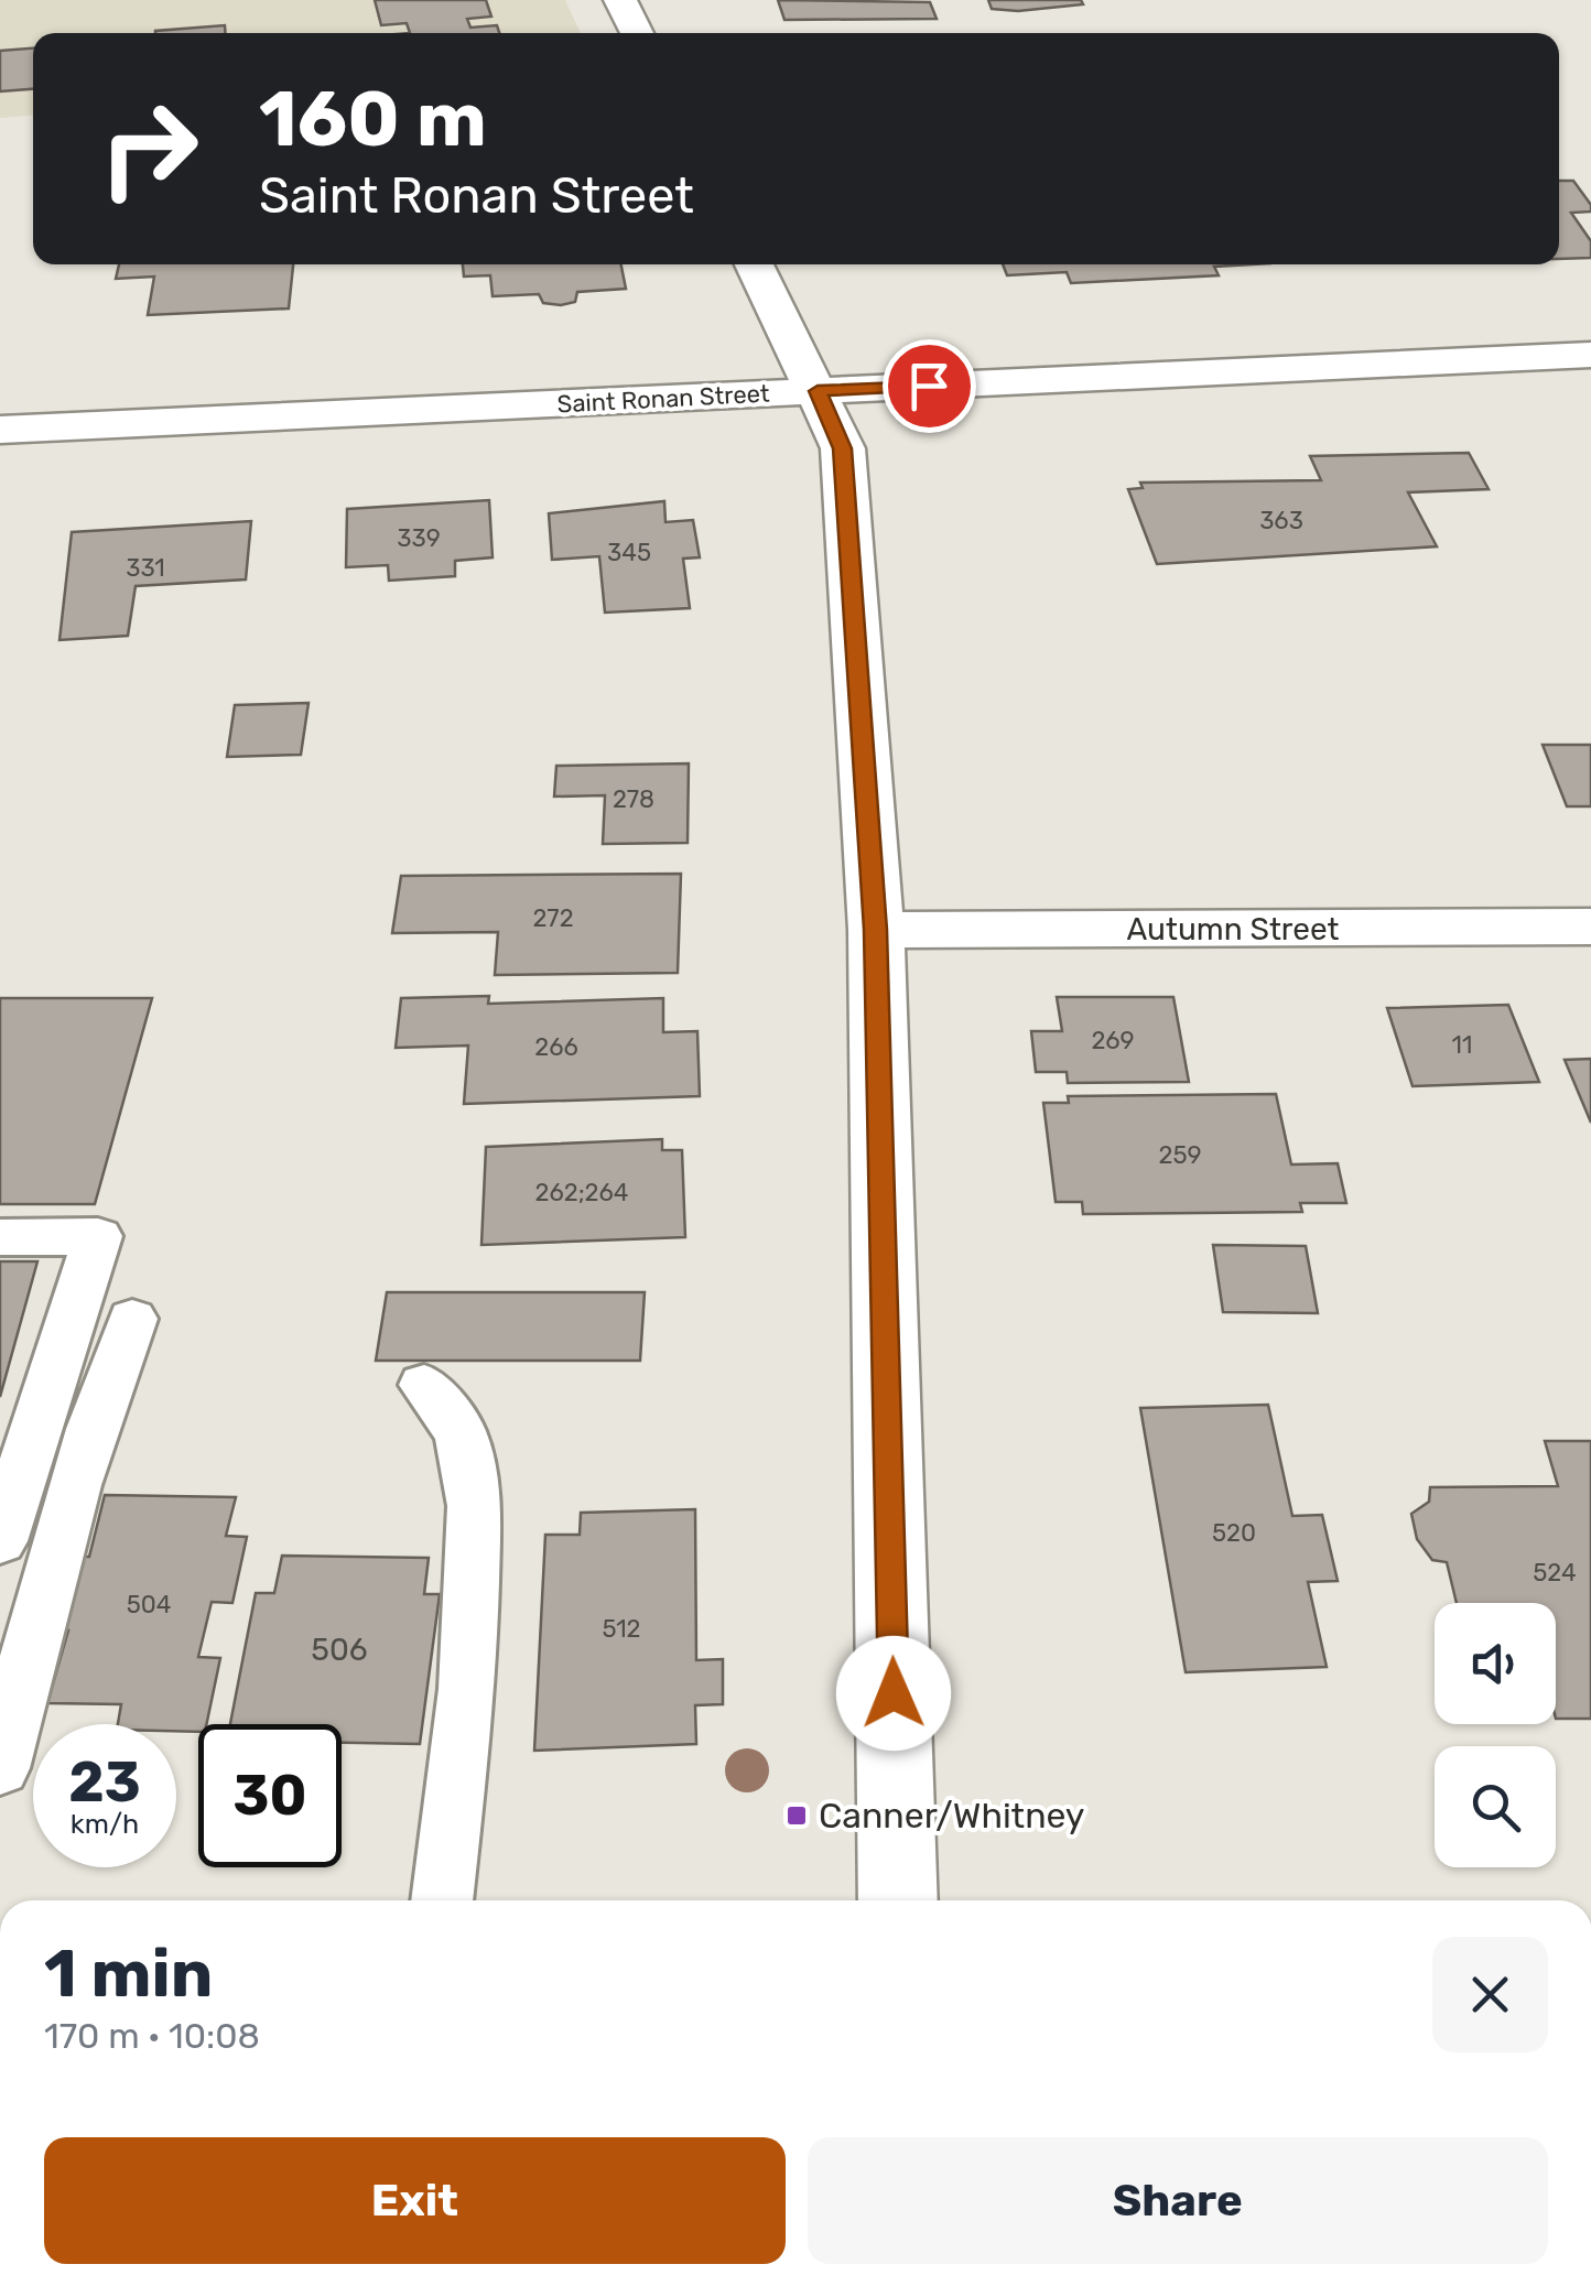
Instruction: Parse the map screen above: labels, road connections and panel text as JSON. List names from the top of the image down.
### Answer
{
  "streets": {
    "street": ["Saint Ronan Street", "Autumn Street"]
  },
  "places": {
    "transit": ["Canner/Whitney"]
  },
  "house_numbers": [
    "363",
    "339",
    "345",
    "331",
    "278",
    "272",
    "269",
    "11",
    "266",
    "259",
    "262;264",
    "520",
    "524",
    "504",
    "512",
    "506"
  ],
  "page": {
    "turn": ["160 m", "Saint Ronan Street"],
    "speed": "23 km/h",
    "limit": "30",
    "heading": ["1 min", "170 m · 10:08"],
    "buttons": ["Exit", "Share"]
  }
}
